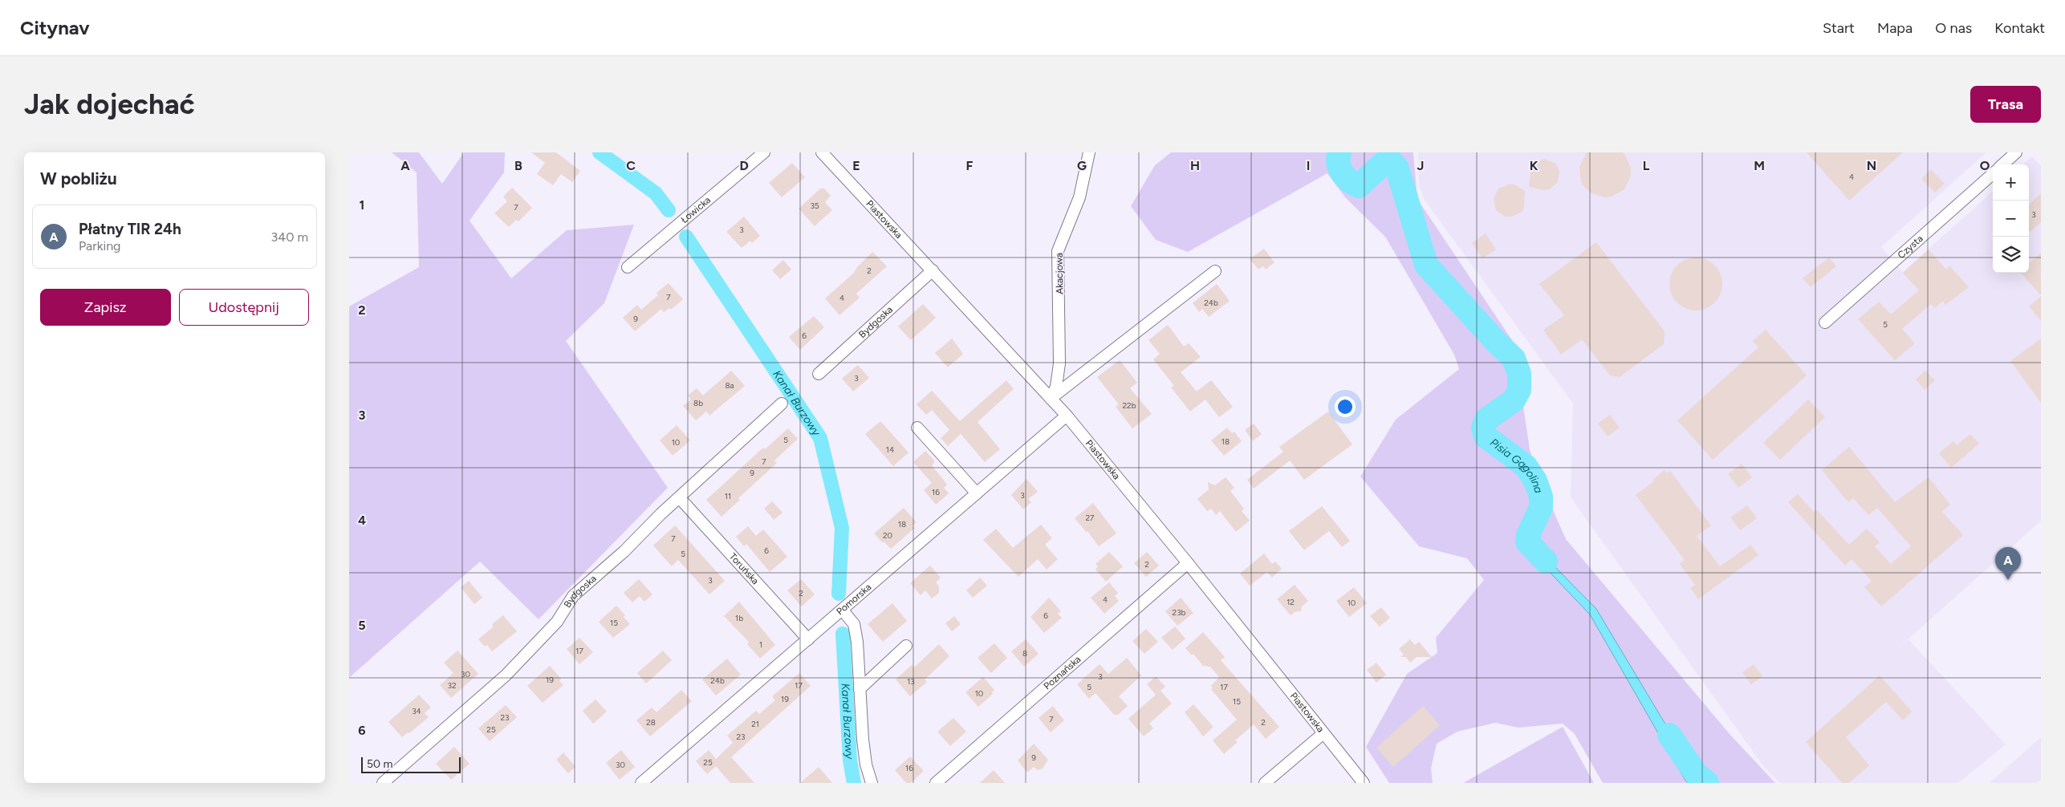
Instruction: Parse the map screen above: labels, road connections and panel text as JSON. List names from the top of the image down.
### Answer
{
  "streets": {
    "street": [
      "Łowicka",
      "Piastowska",
      "Czysta",
      "Akacjowa",
      "Bydgoska",
      "Toruńska",
      "Pomorska",
      "Poznańska"
    ]
  },
  "crossings": [
    ["Piastowska", "Akacjowa"],
    ["Piastowska", "Bydgoska"],
    ["Piastowska", "Pomorska"],
    ["Piastowska", "Poznańska"],
    ["Bydgoska", "Toruńska"],
    ["Toruńska", "Pomorska"]
  ],
  "water": ["Kanał Burzowy", "Pisia Gągolina"],
  "house_numbers": [
    "4",
    "35",
    "7",
    "3",
    "3",
    "2",
    "7",
    "4",
    "24b",
    "9",
    "5",
    "6",
    "3",
    "8a",
    "8b",
    "22b",
    "5",
    "18",
    "10",
    "14",
    "7",
    "9",
    "16",
    "3",
    "11",
    "27",
    "18",
    "20",
    "7",
    "6",
    "5",
    "2",
    "3",
    "2",
    "4",
    "12",
    "10",
    "23b",
    "6",
    "1b",
    "15",
    "1",
    "17",
    "8",
    "30",
    "3",
    "19",
    "24b",
    "13",
    "32",
    "17",
    "5",
    "17",
    "10",
    "19",
    "15",
    "34",
    "23",
    "7",
    "28",
    "2",
    "21",
    "25",
    "23",
    "9",
    "25",
    "30",
    "16"
  ],
  "scale_bar": "50 m",
  "page": {
    "header": "Citynav",
    "nav": [
      "Start",
      "Mapa",
      "O nas",
      "Kontakt"
    ],
    "buttons": [
      "Trasa",
      ["Zapisz", "Udostępnij"]
    ],
    "title": "Jak dojechać",
    "heading": "W pobliżu",
    "map_buttons": ["+", "−"],
    "list": [
      {
        "mark": "A",
        "name": "Płatny TIR 24h",
        "note": "Parking",
        "value": "340 m"
      }
    ],
    "pins": "A",
    "scale": "50 m"
  },
  "grid": {
    "columns": [
      "A",
      "B",
      "C",
      "D",
      "E",
      "F",
      "G",
      "H",
      "I",
      "J",
      "K",
      "L",
      "M",
      "N",
      "O"
    ],
    "rows": [
      "1",
      "2",
      "3",
      "4",
      "5",
      "6"
    ]
  }
}
